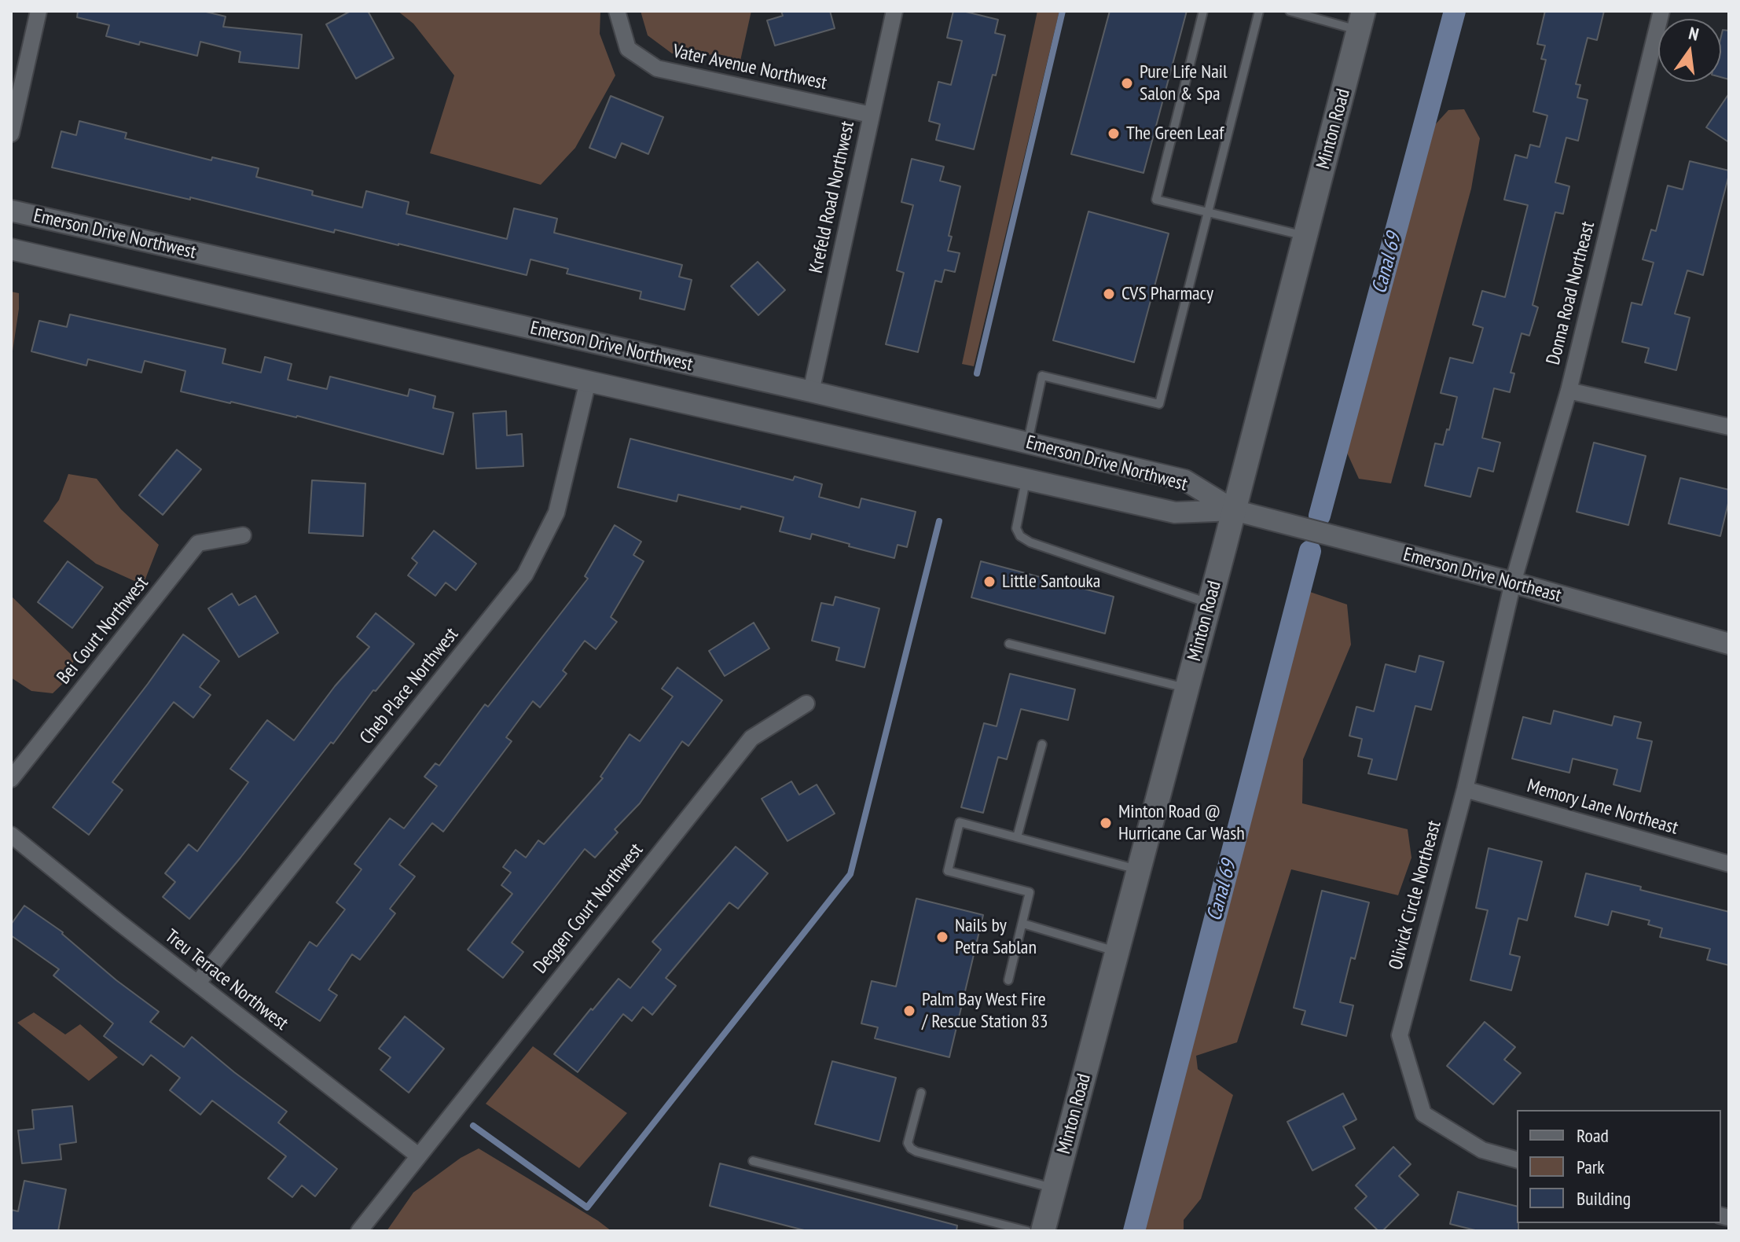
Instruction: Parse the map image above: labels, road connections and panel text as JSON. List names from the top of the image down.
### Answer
{
  "streets": {
    "main road": ["Minton Road"],
    "street": [
      "Vater Avenue Northwest",
      "Krefeld Road Northwest",
      "Emerson Drive Northwest",
      "Donna Road Northeast",
      "Emerson Drive Northeast",
      "Bei Court Northwest",
      "Cheb Place Northwest",
      "Memory Lane Northeast",
      "Olivick Circle Northeast",
      "Deggen Court Northwest",
      "Treu Terrace Northwest"
    ]
  },
  "crossings": [
    ["Vater Avenue Northwest", "Krefeld Road Northwest"],
    ["Minton Road", "Emerson Drive Northwest"],
    ["Minton Road", "Emerson Drive Northeast"],
    ["Krefeld Road Northwest", "Emerson Drive Northwest"],
    ["Emerson Drive Northwest", "Emerson Drive Northeast"],
    ["Emerson Drive Northwest", "Cheb Place Northwest"],
    ["Donna Road Northeast", "Emerson Drive Northeast"],
    ["Donna Road Northeast", "Olivick Circle Northeast"],
    ["Emerson Drive Northeast", "Olivick Circle Northeast"],
    ["Cheb Place Northwest", "Treu Terrace Northwest"],
    ["Memory Lane Northeast", "Olivick Circle Northeast"],
    ["Deggen Court Northwest", "Treu Terrace Northwest"]
  ],
  "water": ["Canal 69"],
  "places": [
    "Pure Life Nail Salon & Spa",
    "The Green Leaf",
    "CVS Pharmacy",
    "Little Santouka",
    "Minton Road @ Hurricane Car Wash",
    "Nails by Petra Sablan",
    "Palm Bay West Fire / Rescue Station 83"
  ],
  "legend": ["Road", "Park", "Building"],
  "north": "top"
}
